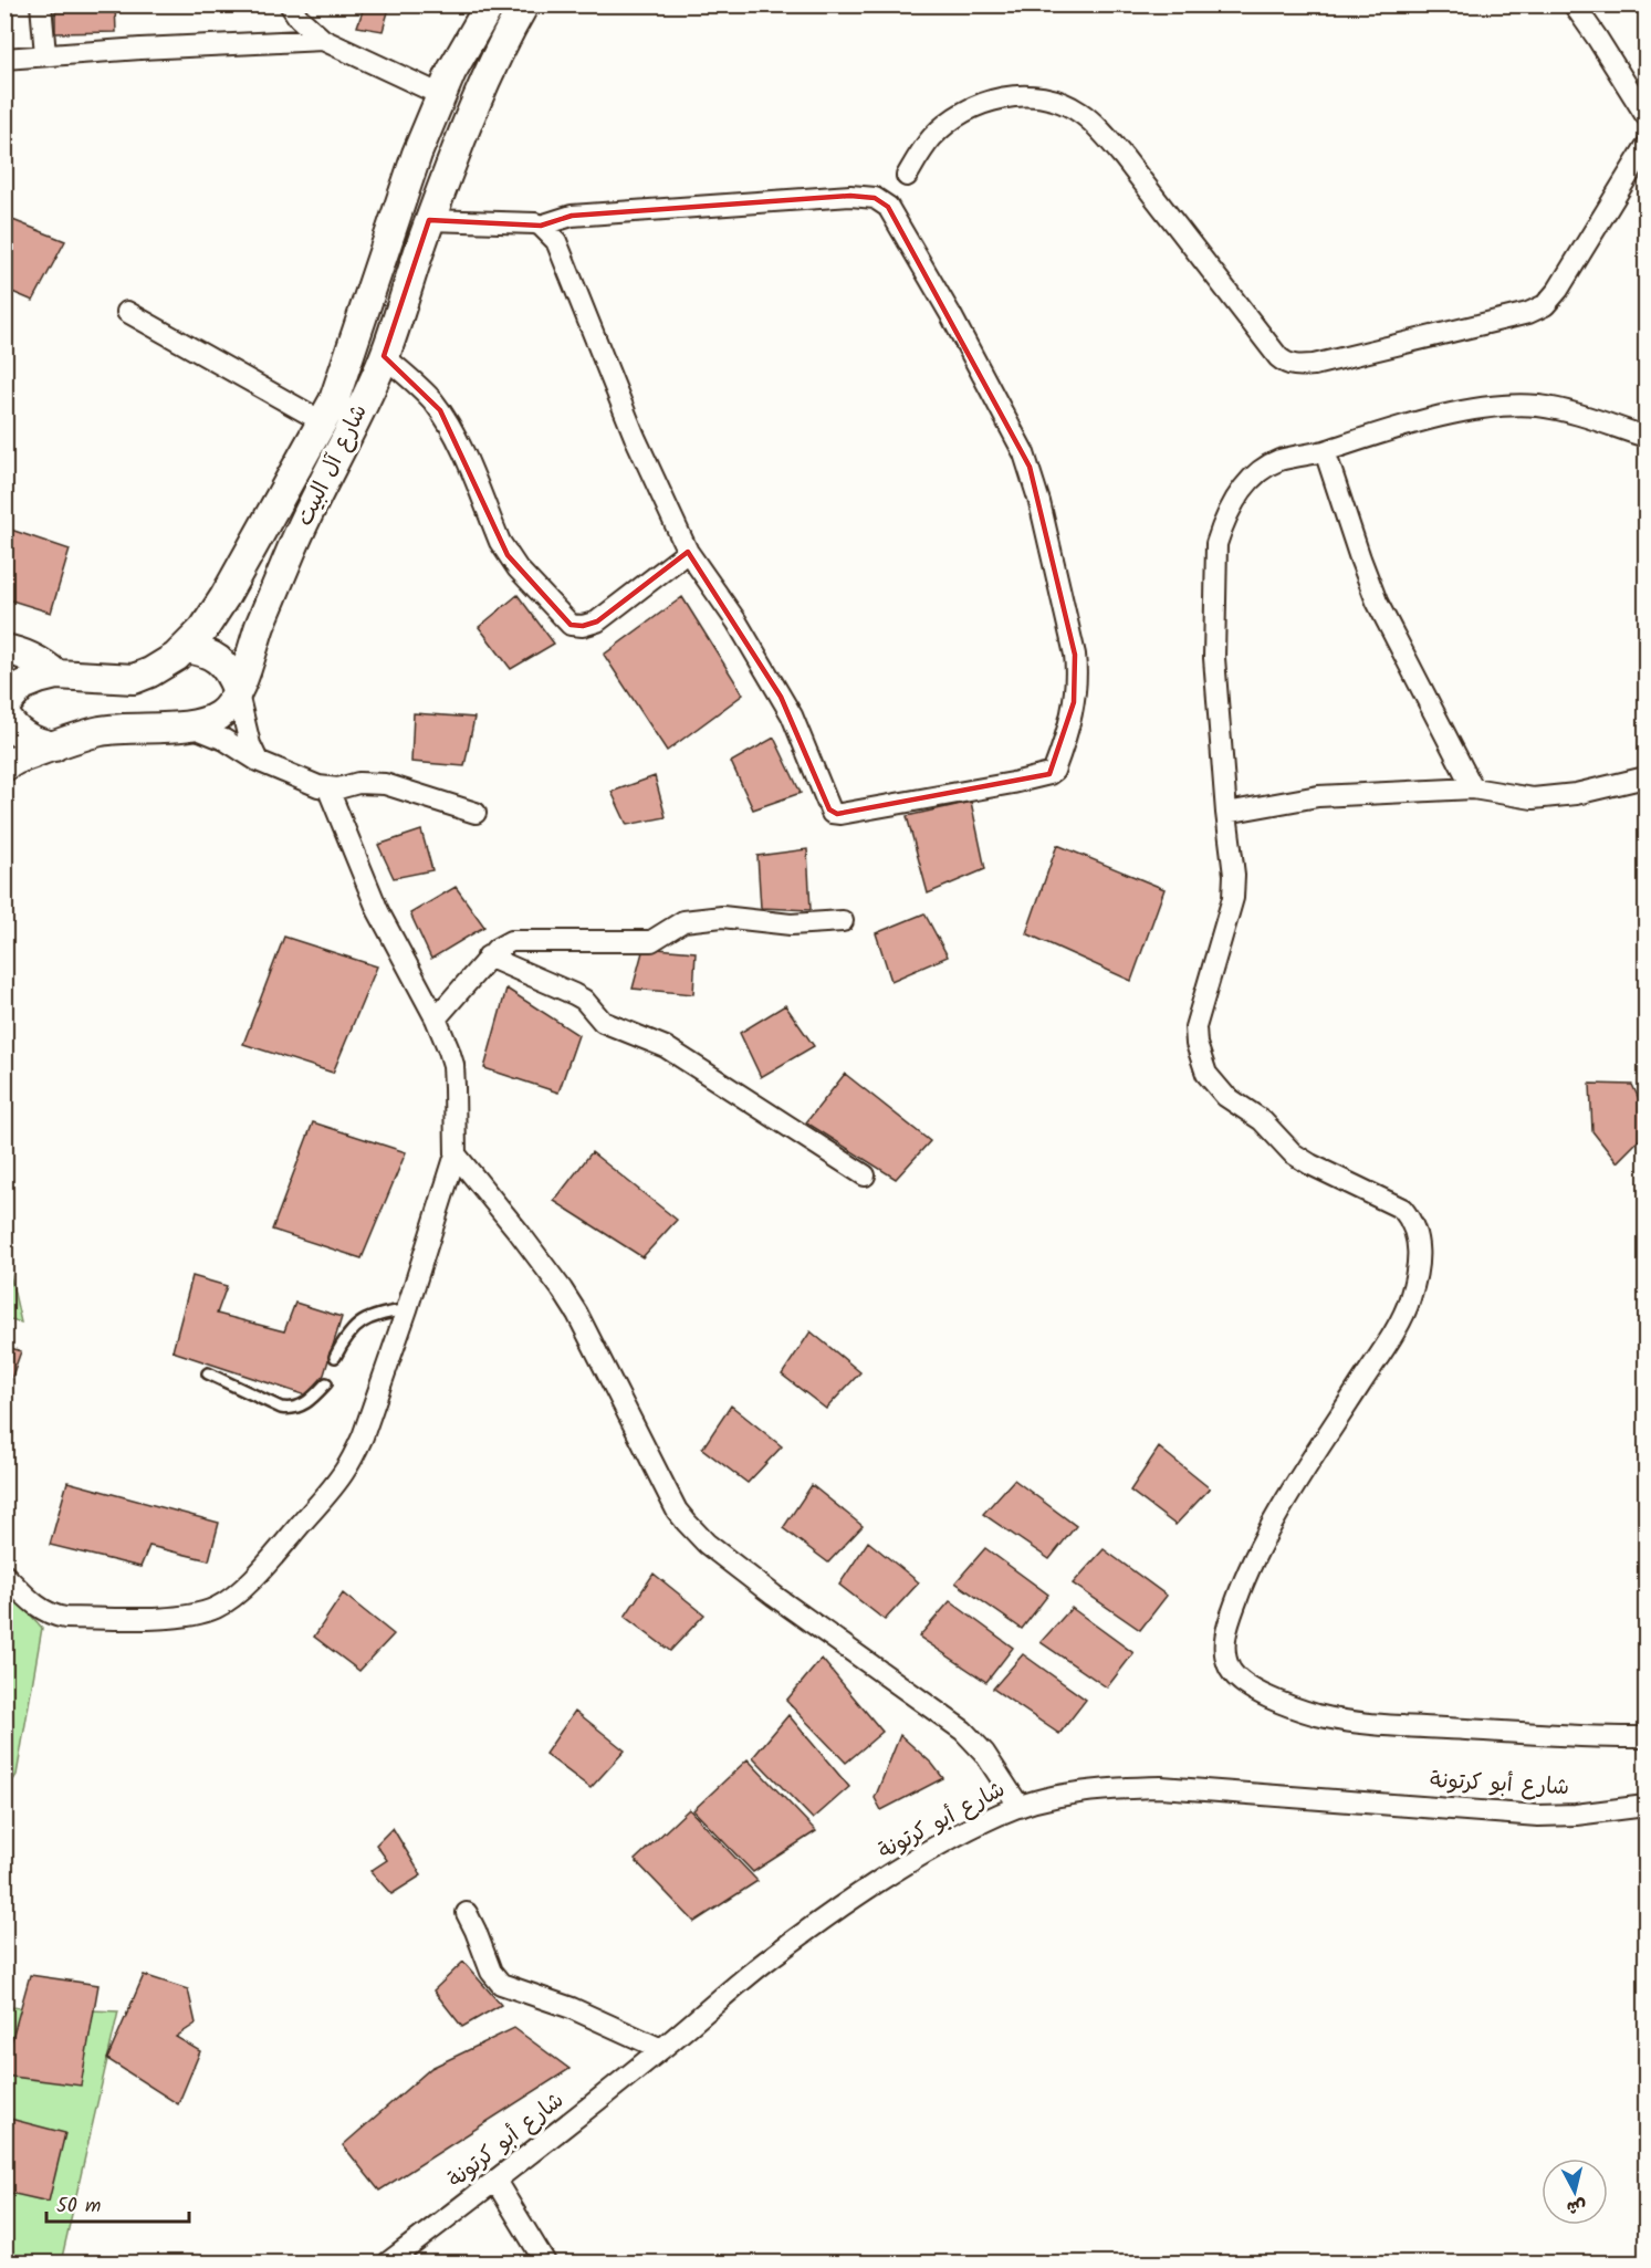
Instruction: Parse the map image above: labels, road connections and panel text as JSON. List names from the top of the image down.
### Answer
{
  "streets": {
    "street": ["شارع آل البيت", "شارع أبو كرتونة"]
  },
  "scale_bar": "50 m",
  "north": "bottom"
}
